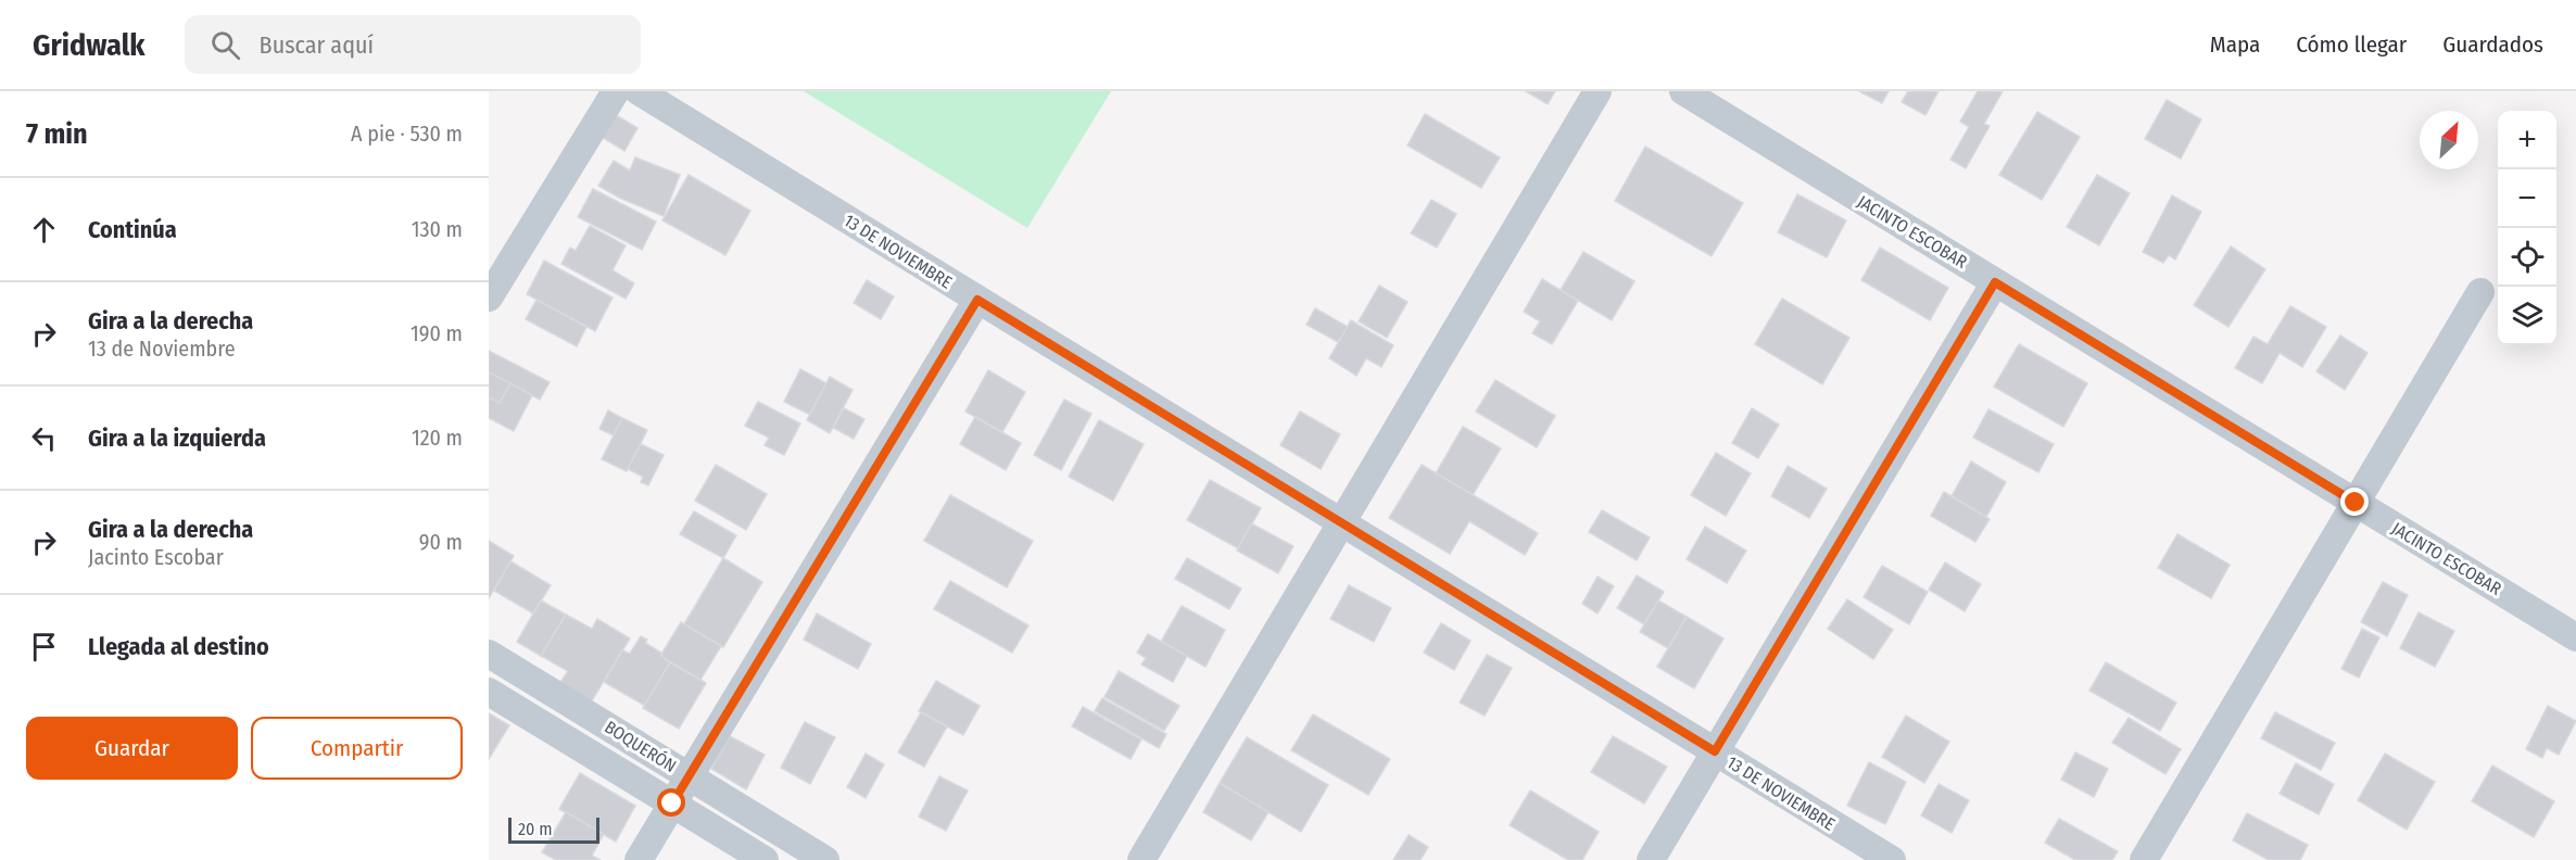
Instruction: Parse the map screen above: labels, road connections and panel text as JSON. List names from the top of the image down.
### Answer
{
  "streets": {
    "street": ["JACINTO ESCOBAR", "13 DE NOVIEMBRE", "BOQUERÓN"]
  },
  "scale_bar": "20 m",
  "north": "top right",
  "page": {
    "header": "Gridwalk",
    "search": "Buscar aquí",
    "nav": ["Mapa", "Cómo llegar", "Guardados"],
    "heading": ["7 min", "A pie · 530 m"],
    "map_buttons": ["+", "−"],
    "list": [
      ["Continúa", "130 m"],
      ["Gira a la derecha", "13 de Noviembre", "190 m"],
      ["Gira a la izquierda", "120 m"],
      ["Gira a la derecha", "Jacinto Escobar", "90 m"],
      "Llegada al destino"
    ],
    "buttons": ["Guardar", "Compartir"],
    "scale": "20 m"
  }
}
